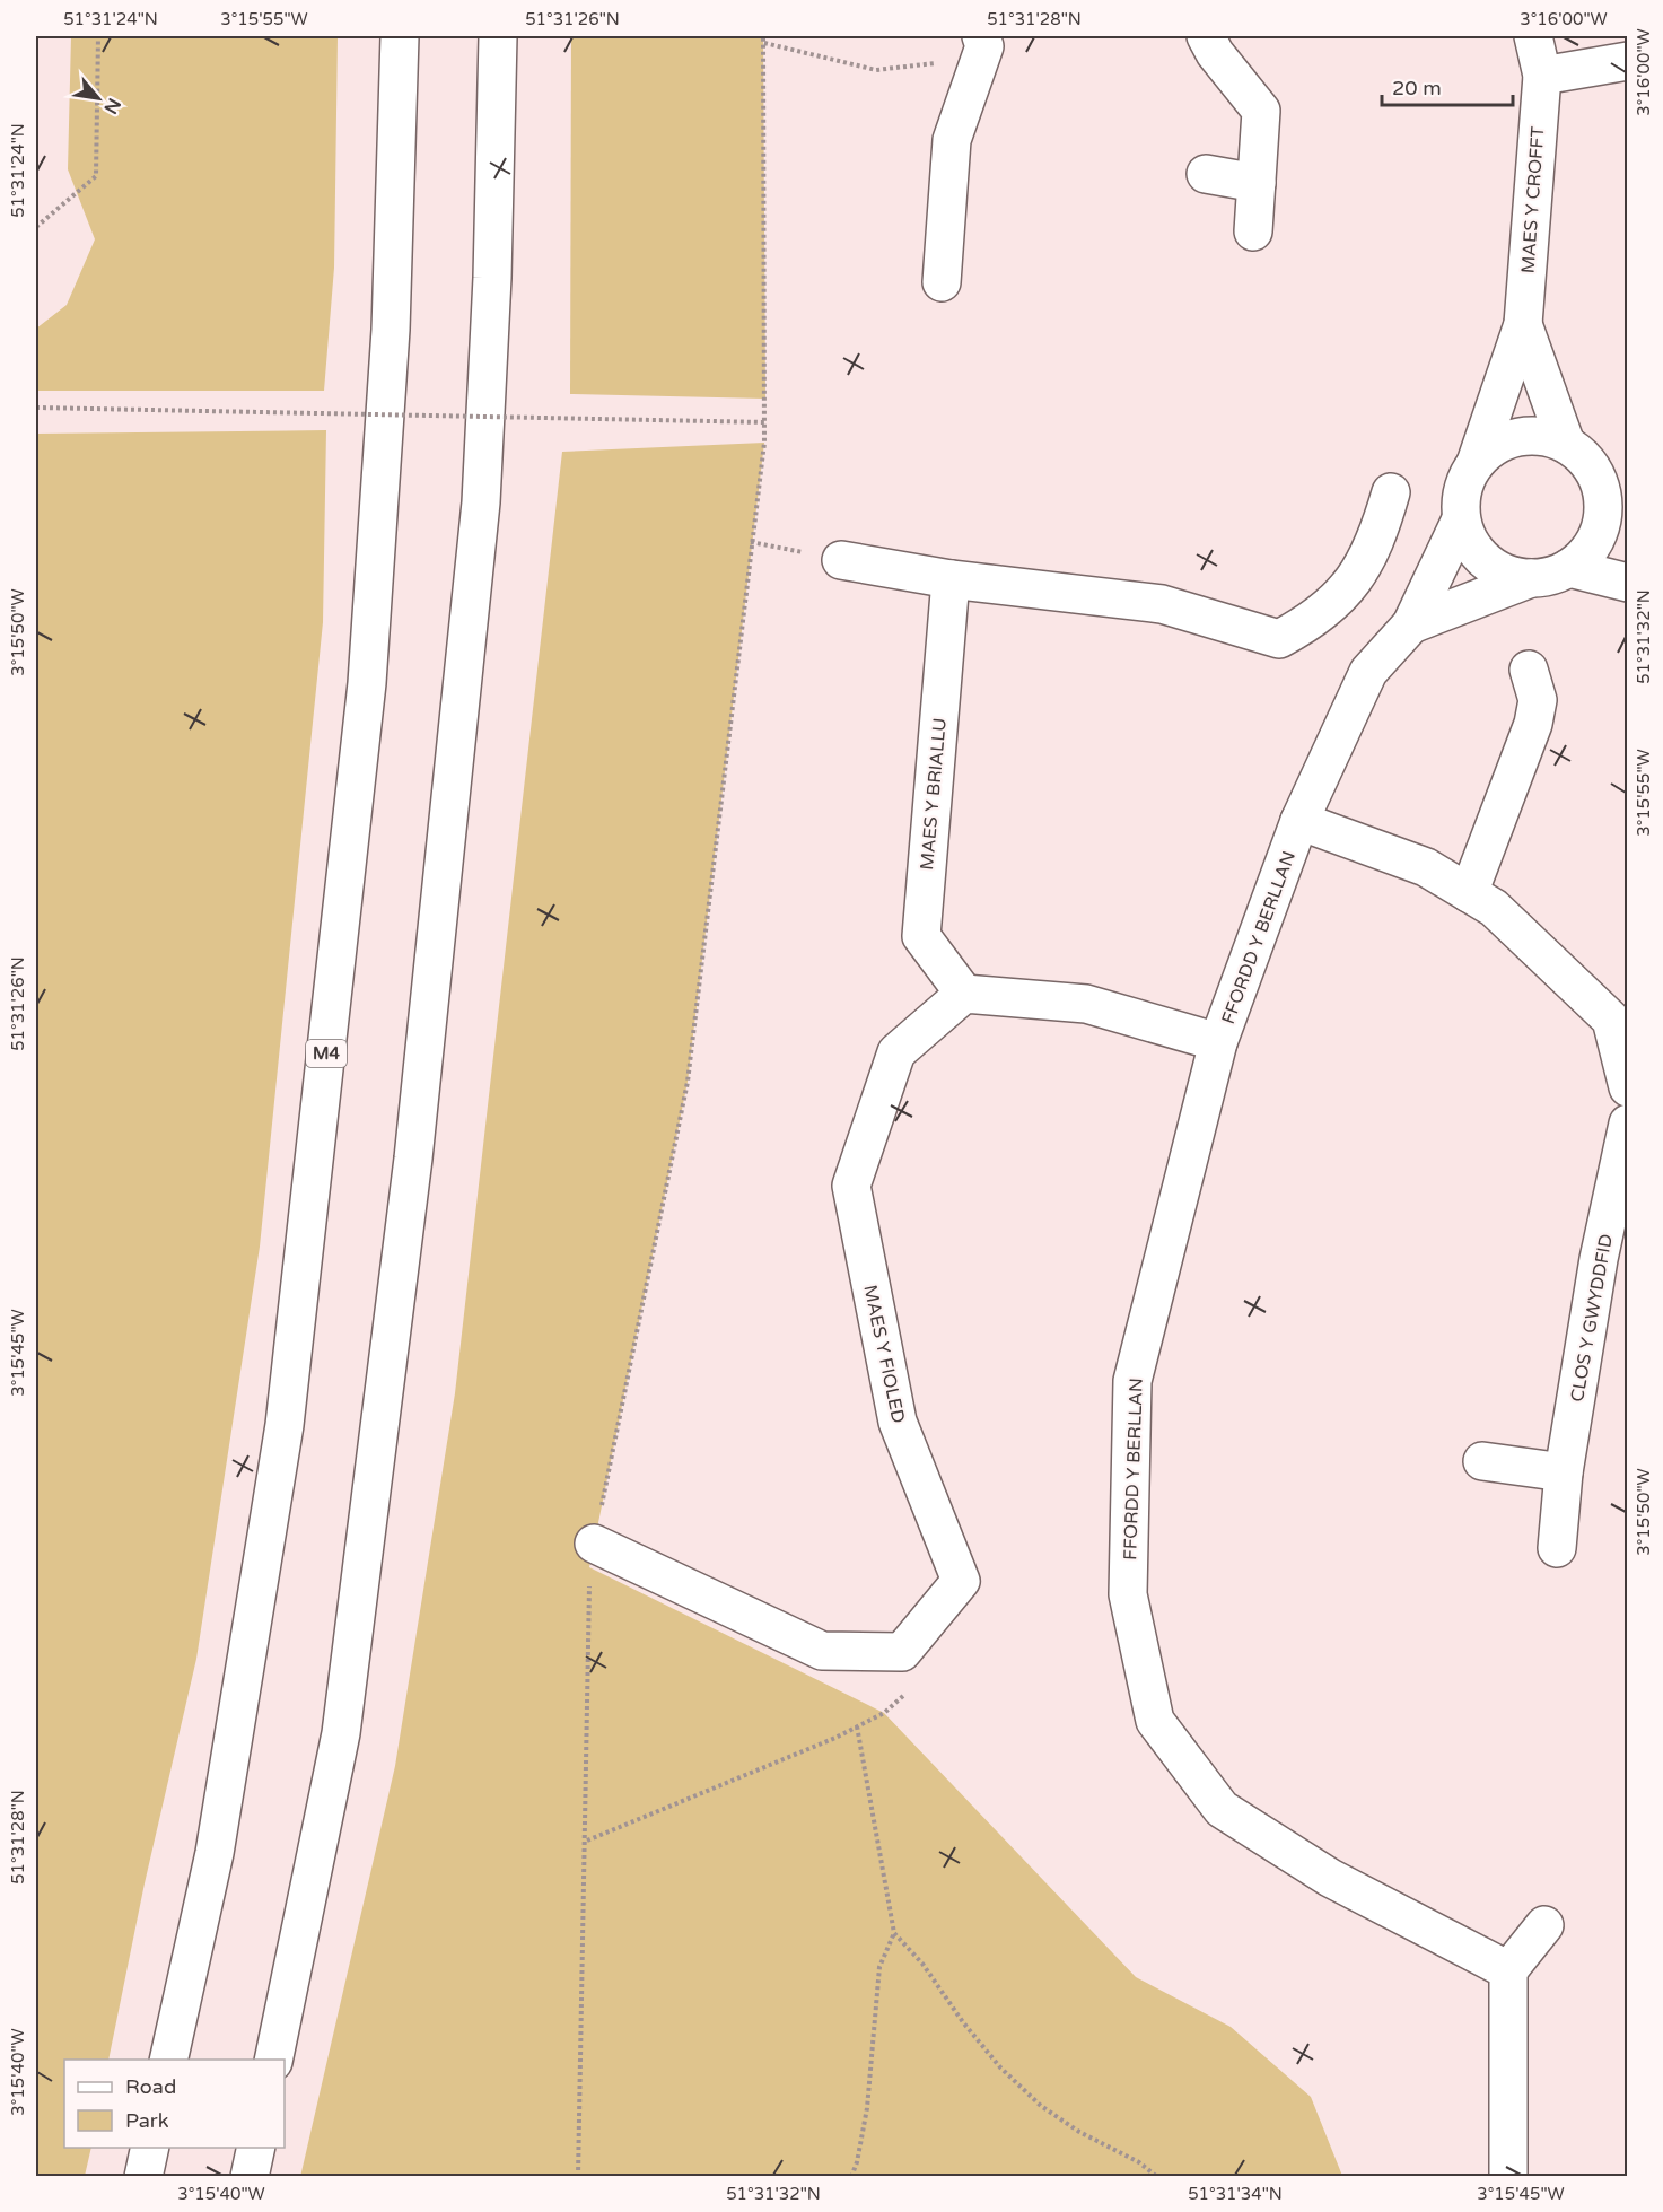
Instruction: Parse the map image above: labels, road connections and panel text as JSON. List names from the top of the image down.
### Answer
{
  "streets": {
    "main road": [
      "MAES Y CROFFT",
      "MAES Y BRIALLU",
      "FFORDD Y BERLLAN",
      "M4",
      "CLOS Y GWYDDFID",
      "MAES Y FIOLED"
    ]
  },
  "crossings": [
    ["MAES Y CROFFT", "FFORDD Y BERLLAN"],
    ["MAES Y BRIALLU", "MAES Y FIOLED"]
  ],
  "legend": ["Road", "Park"],
  "scale_bar": "20 m",
  "north": "bottom right",
  "coordinates": [
    "51°31'24\"N",
    "3°15'55\"W",
    "51°31'26\"N",
    "51°31'28\"N",
    "3°16'00\"W",
    "3°15'50\"W",
    "51°31'32\"N",
    "3°15'45\"W",
    "3°15'40\"W",
    "51°31'34\"N"
  ]
}
